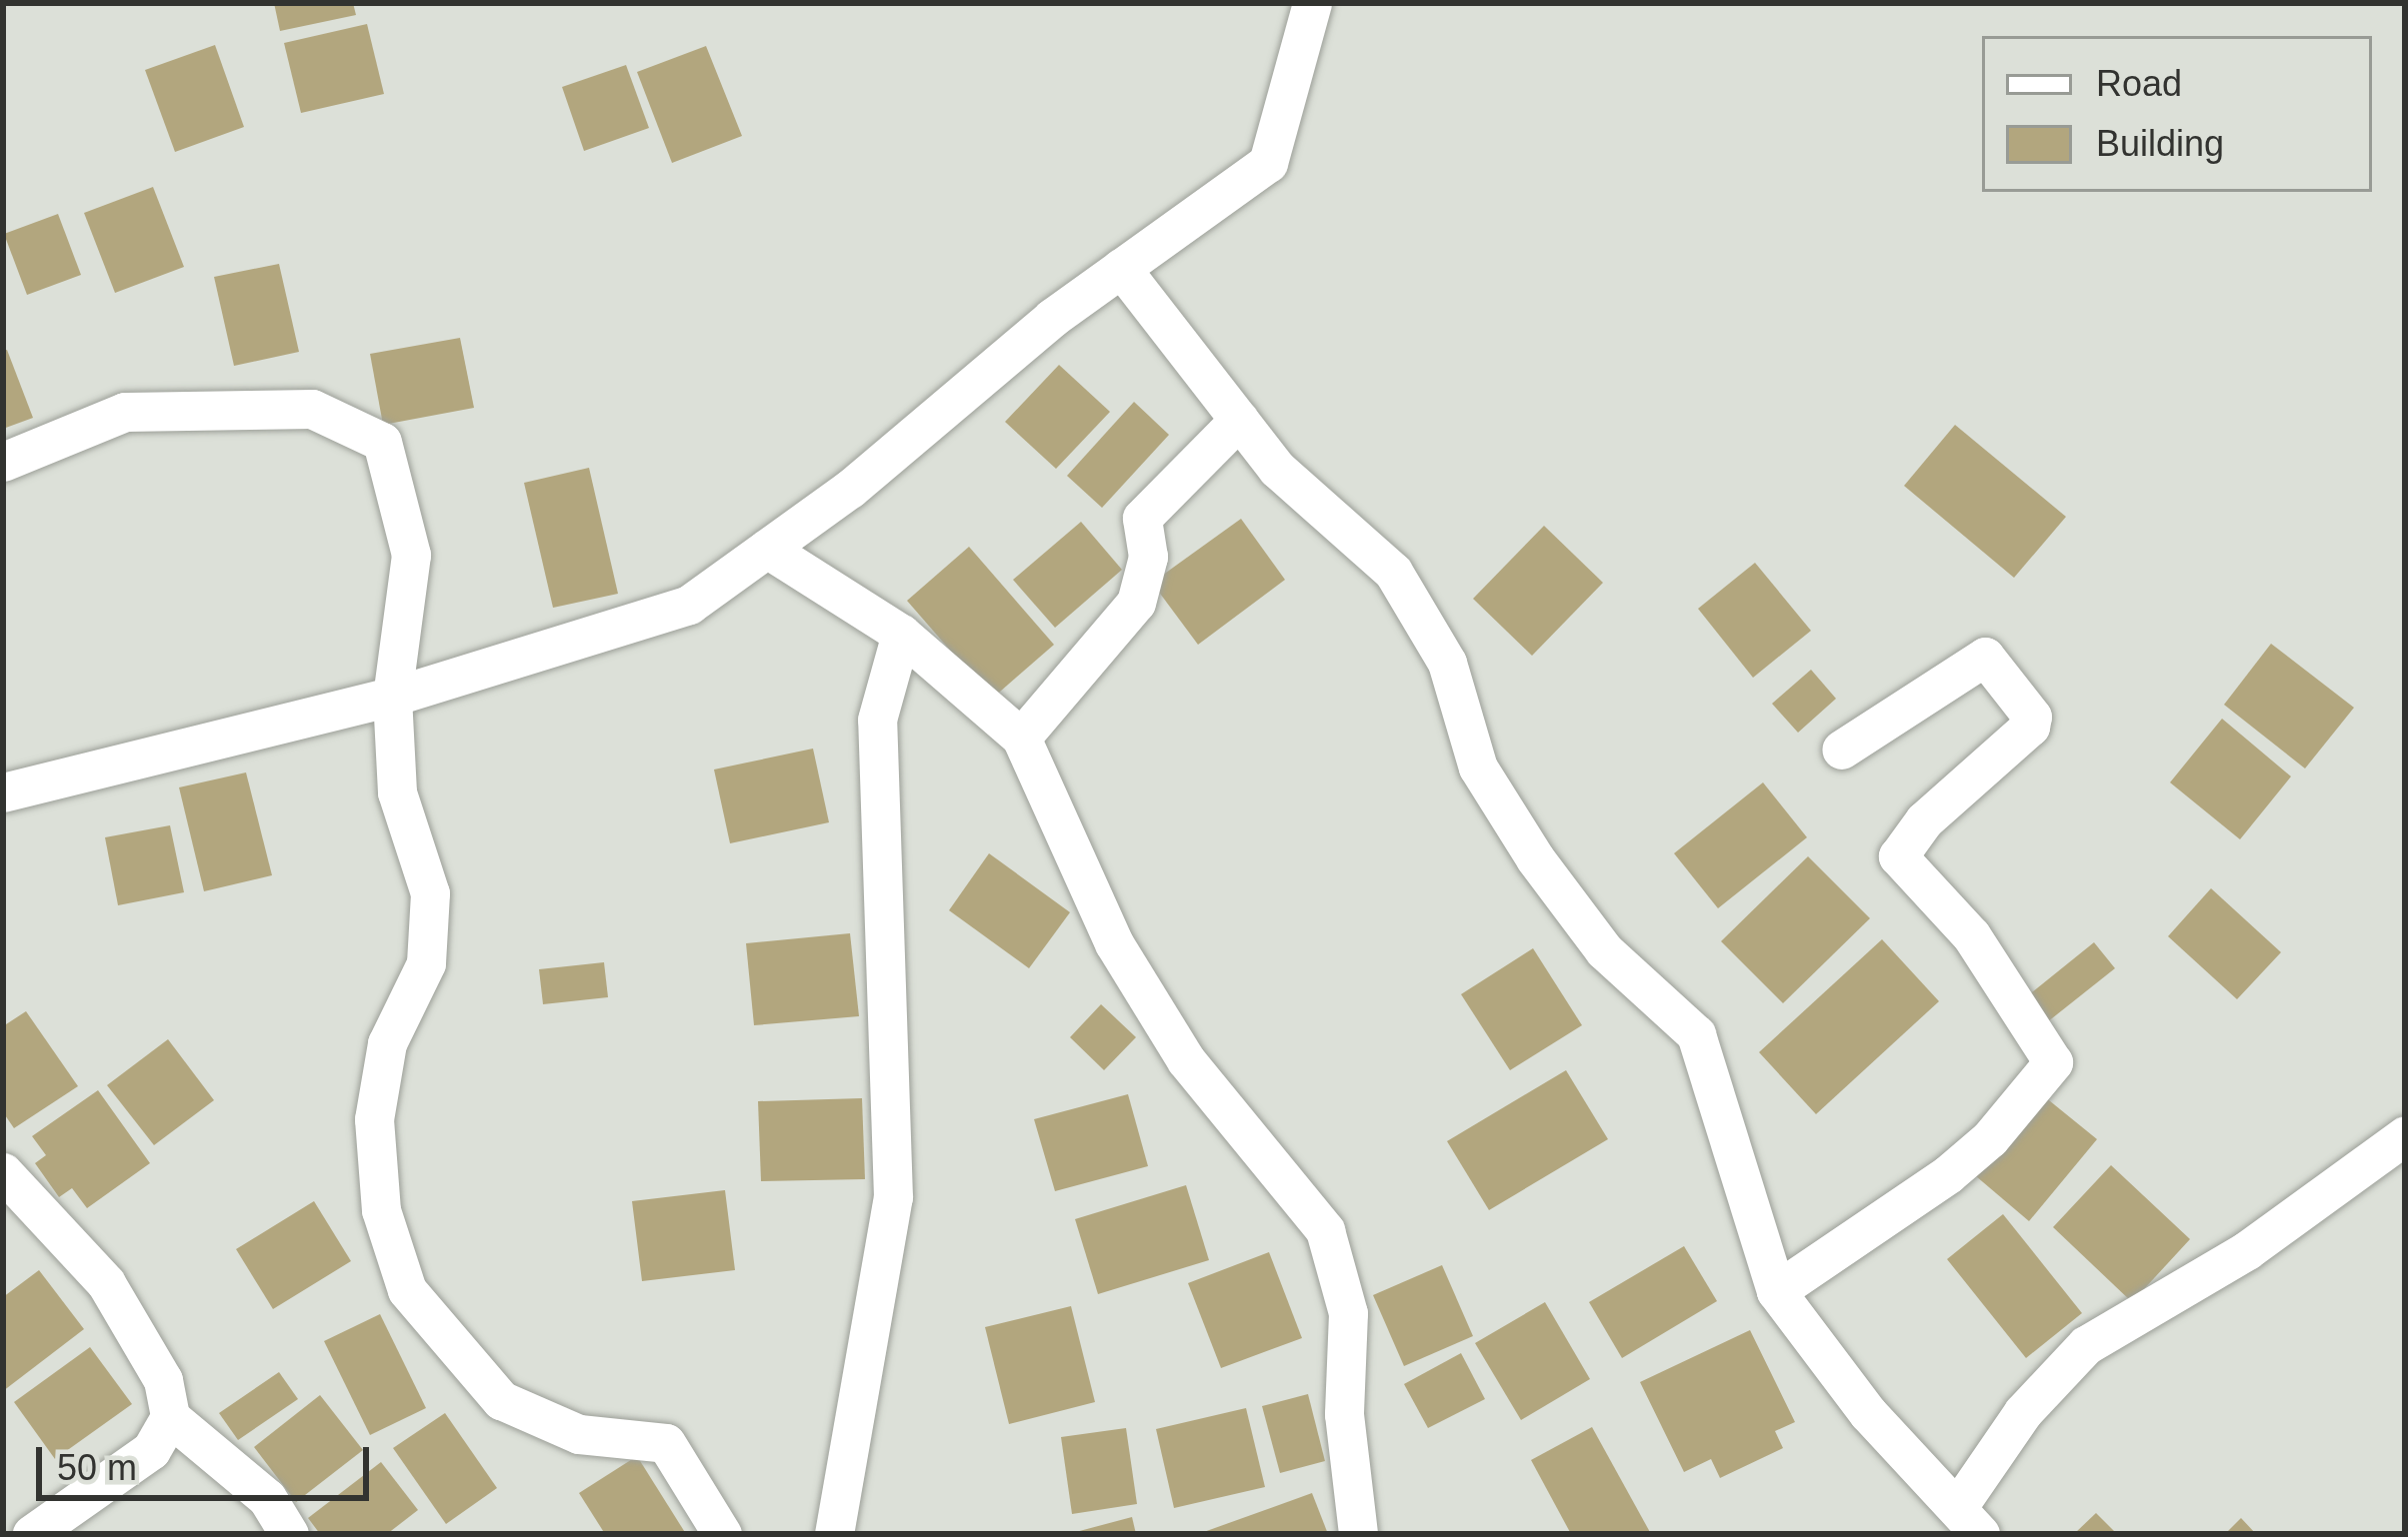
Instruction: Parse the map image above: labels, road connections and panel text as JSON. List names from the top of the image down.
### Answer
{
  "legend": ["Road", "Building"],
  "scale_bar": "50 m"
}
